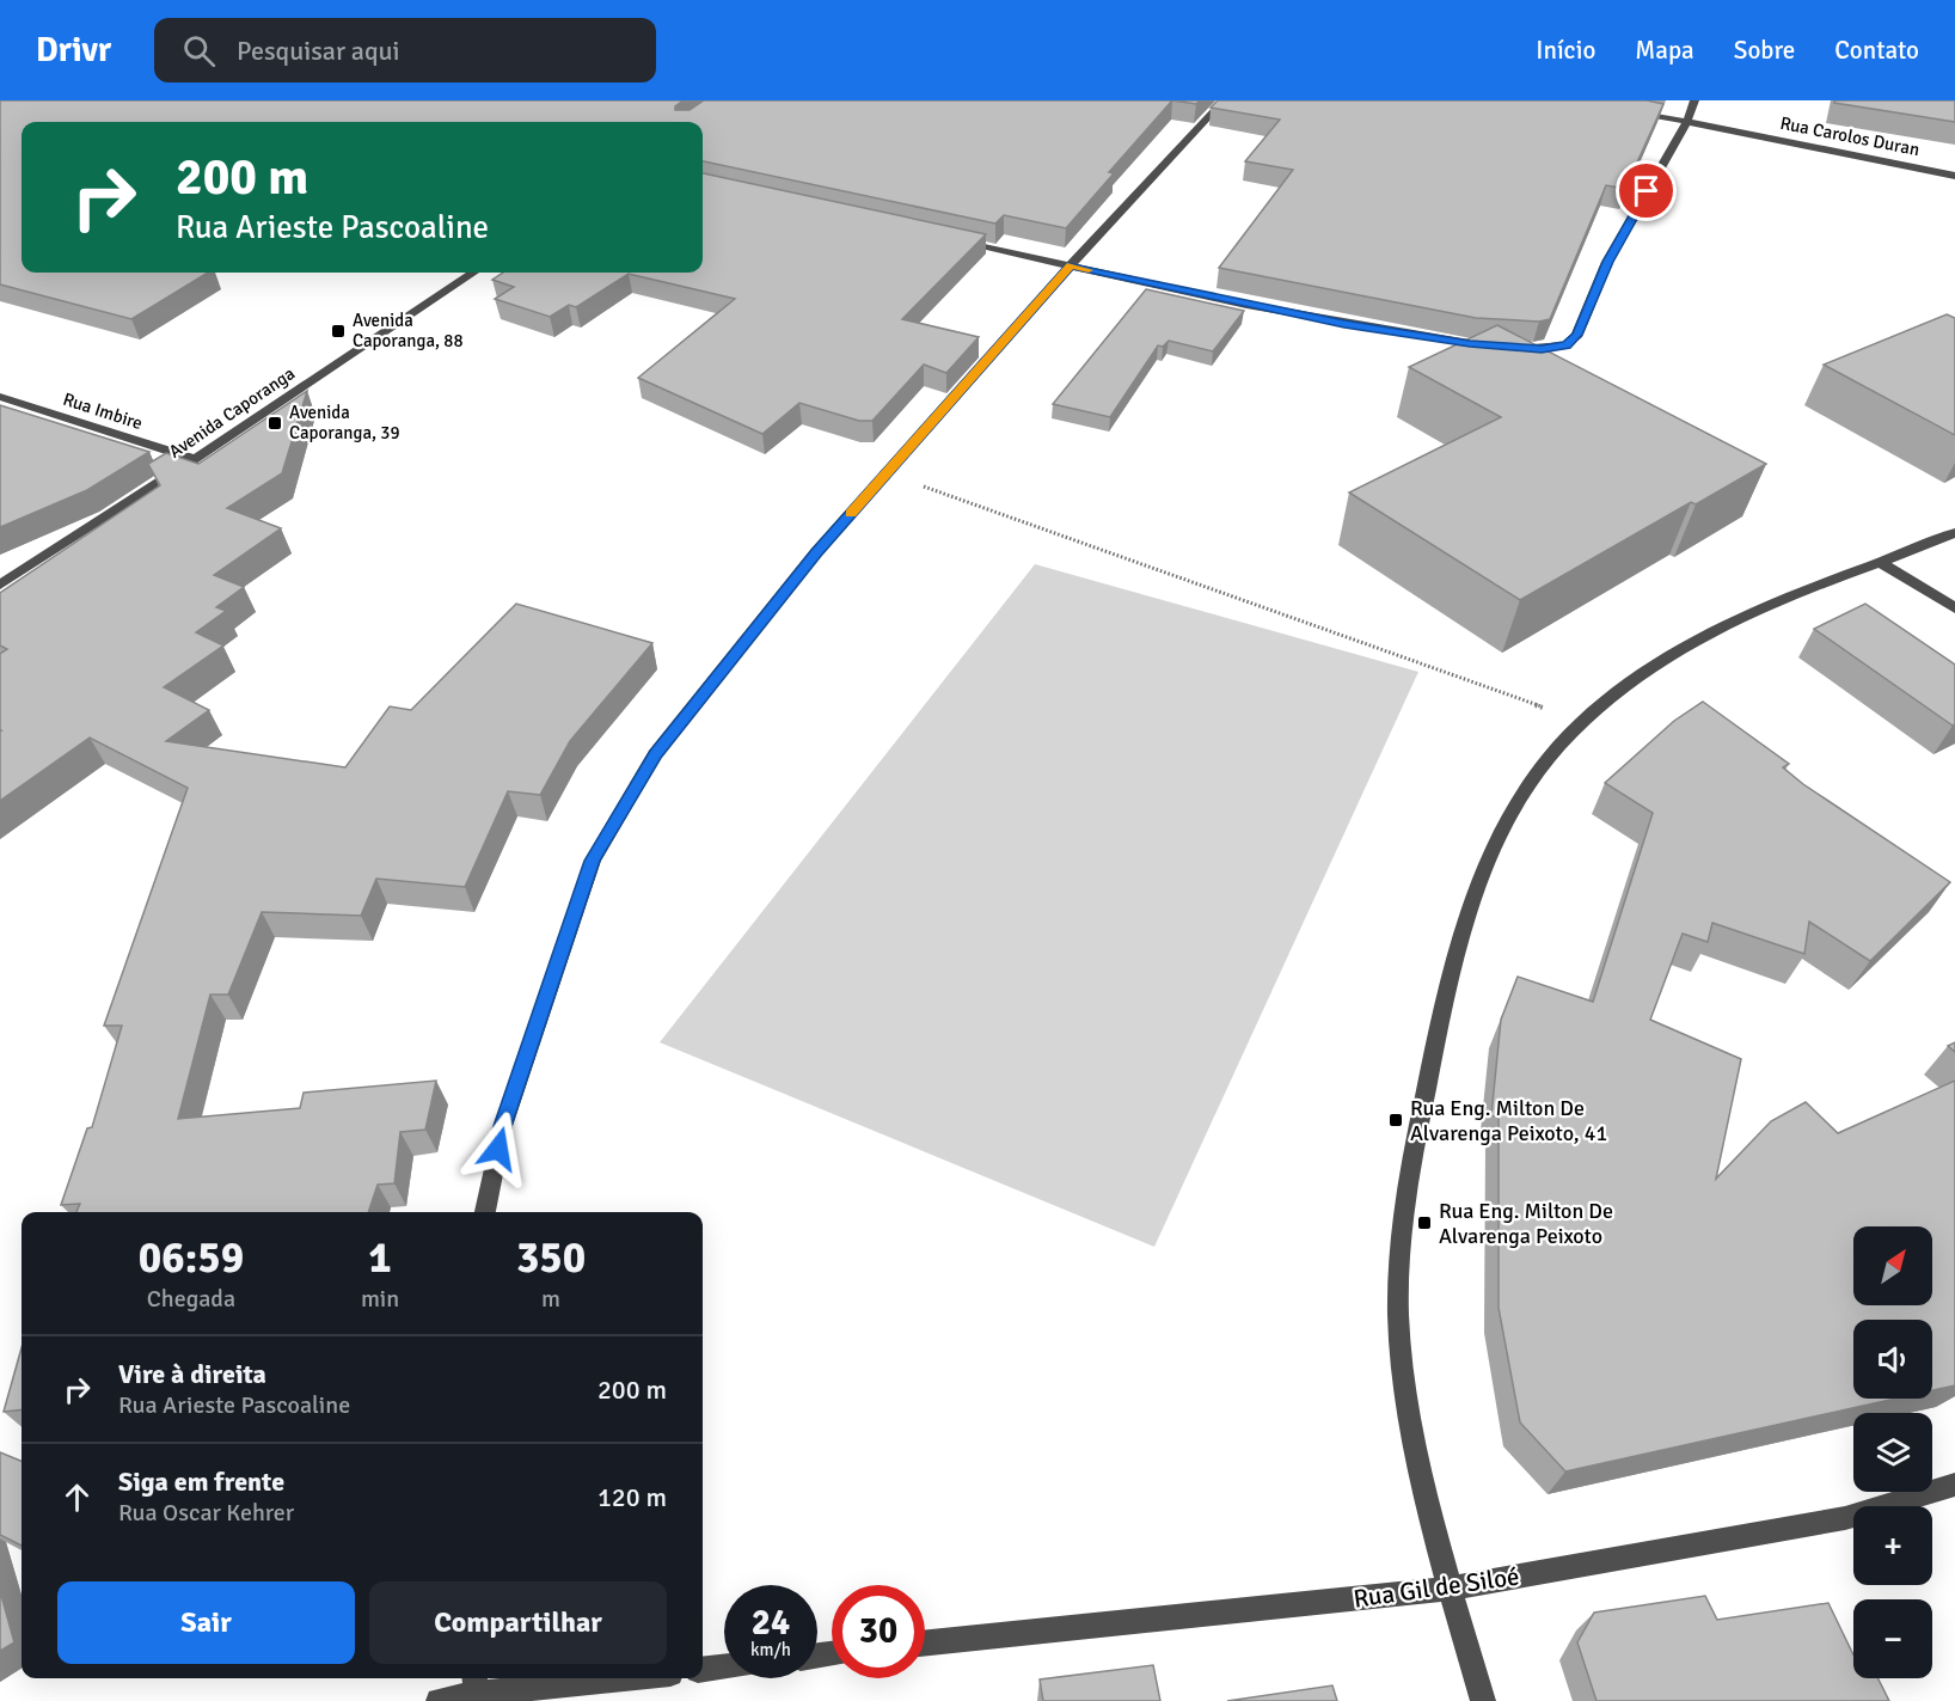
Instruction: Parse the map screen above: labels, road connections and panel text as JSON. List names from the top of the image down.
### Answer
{
  "streets": {
    "street": [
      "Rua Carolos Duran",
      "Rua Imbire",
      "Avenida Caporanga",
      "Rua Gil de Siloé"
    ]
  },
  "crossings": [
    ["Rua Imbire", "Avenida Caporanga"]
  ],
  "places": {
    "transit": [
      "Avenida Caporanga, 88",
      "Avenida Caporanga, 39",
      "Rua Eng. Milton De Alvarenga Peixoto, 41",
      "Rua Eng. Milton De Alvarenga Peixoto"
    ]
  },
  "north": "top right",
  "page": {
    "header": "Drivr",
    "search": "Pesquisar aqui",
    "nav": [
      "Início",
      "Mapa",
      "Sobre",
      "Contato"
    ],
    "turn": ["200 m", "Rua Arieste Pascoaline"],
    "eta": [
      "06:59",
      "Chegada",
      "1",
      "min",
      "350",
      "m"
    ],
    "map_buttons": ["+", "−"],
    "list": [
      {
        "name": "Vire à direita",
        "note": "Rua Arieste Pascoaline",
        "value": "200 m"
      },
      {
        "name": "Siga em frente",
        "note": "Rua Oscar Kehrer",
        "value": "120 m"
      }
    ],
    "buttons": ["Sair", "Compartilhar"],
    "speed": "24 km/h",
    "limit": "30"
  }
}
